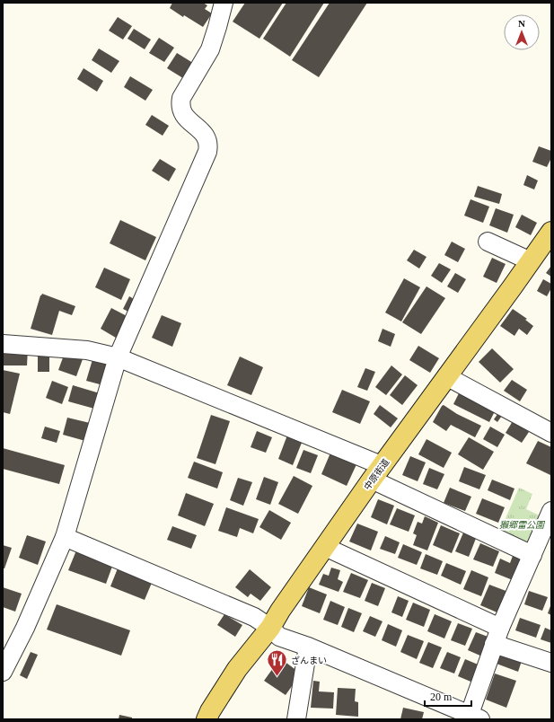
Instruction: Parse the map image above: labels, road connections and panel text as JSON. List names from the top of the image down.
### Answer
{
  "streets": {
    "main road": ["中原街道"]
  },
  "parks": ["獺郷雷公園"],
  "places": {
    "restaurant": ["ざんまい"]
  },
  "scale_bar": "20 m",
  "north": "top"
}
